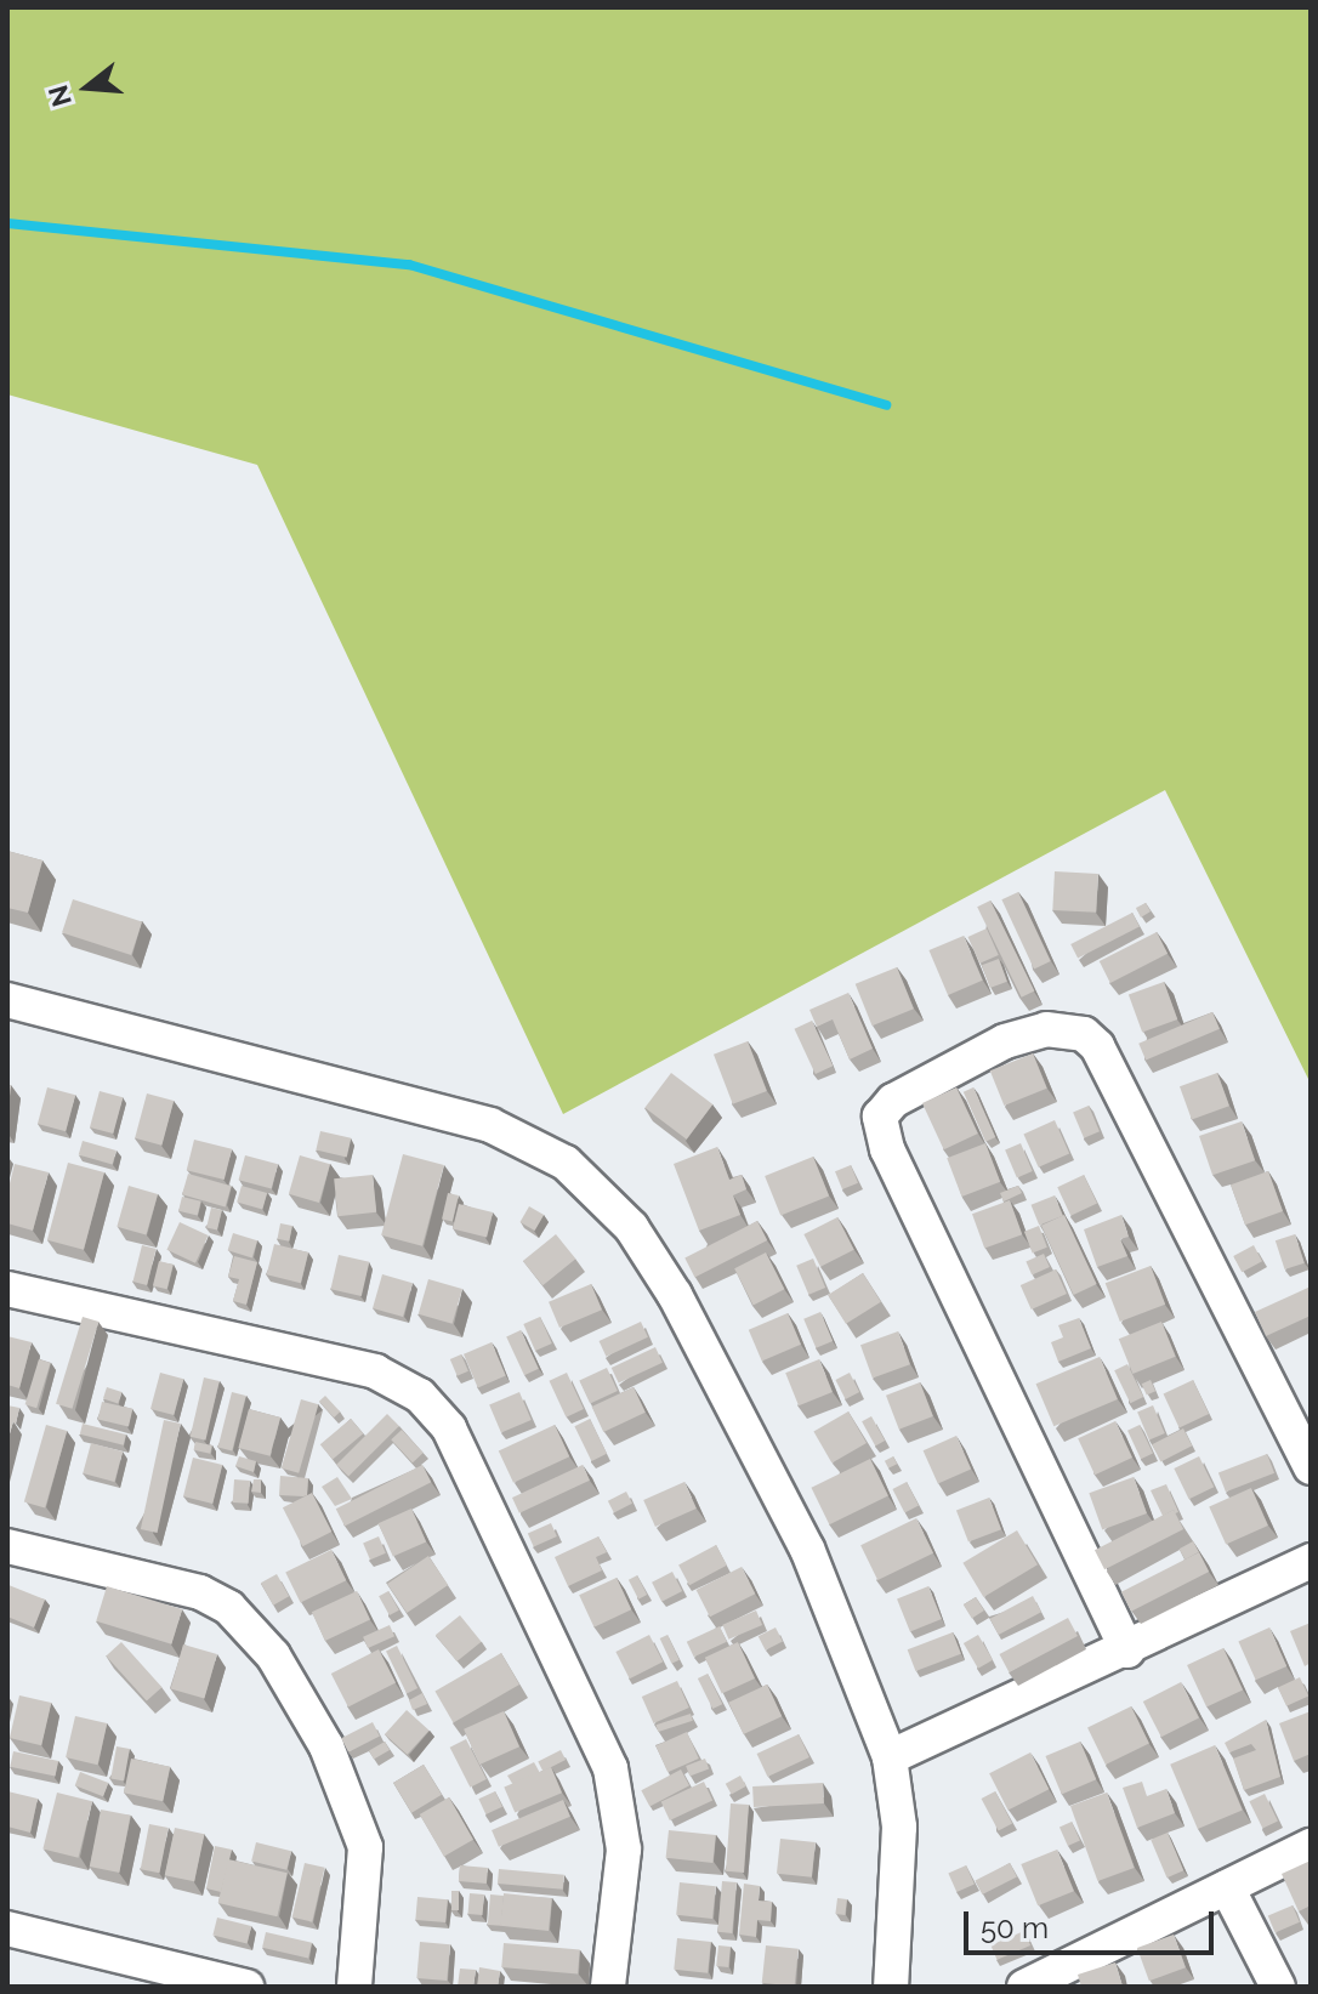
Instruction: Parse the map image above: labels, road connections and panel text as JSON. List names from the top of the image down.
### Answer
{
  "scale_bar": "50 m",
  "north": "left"
}
